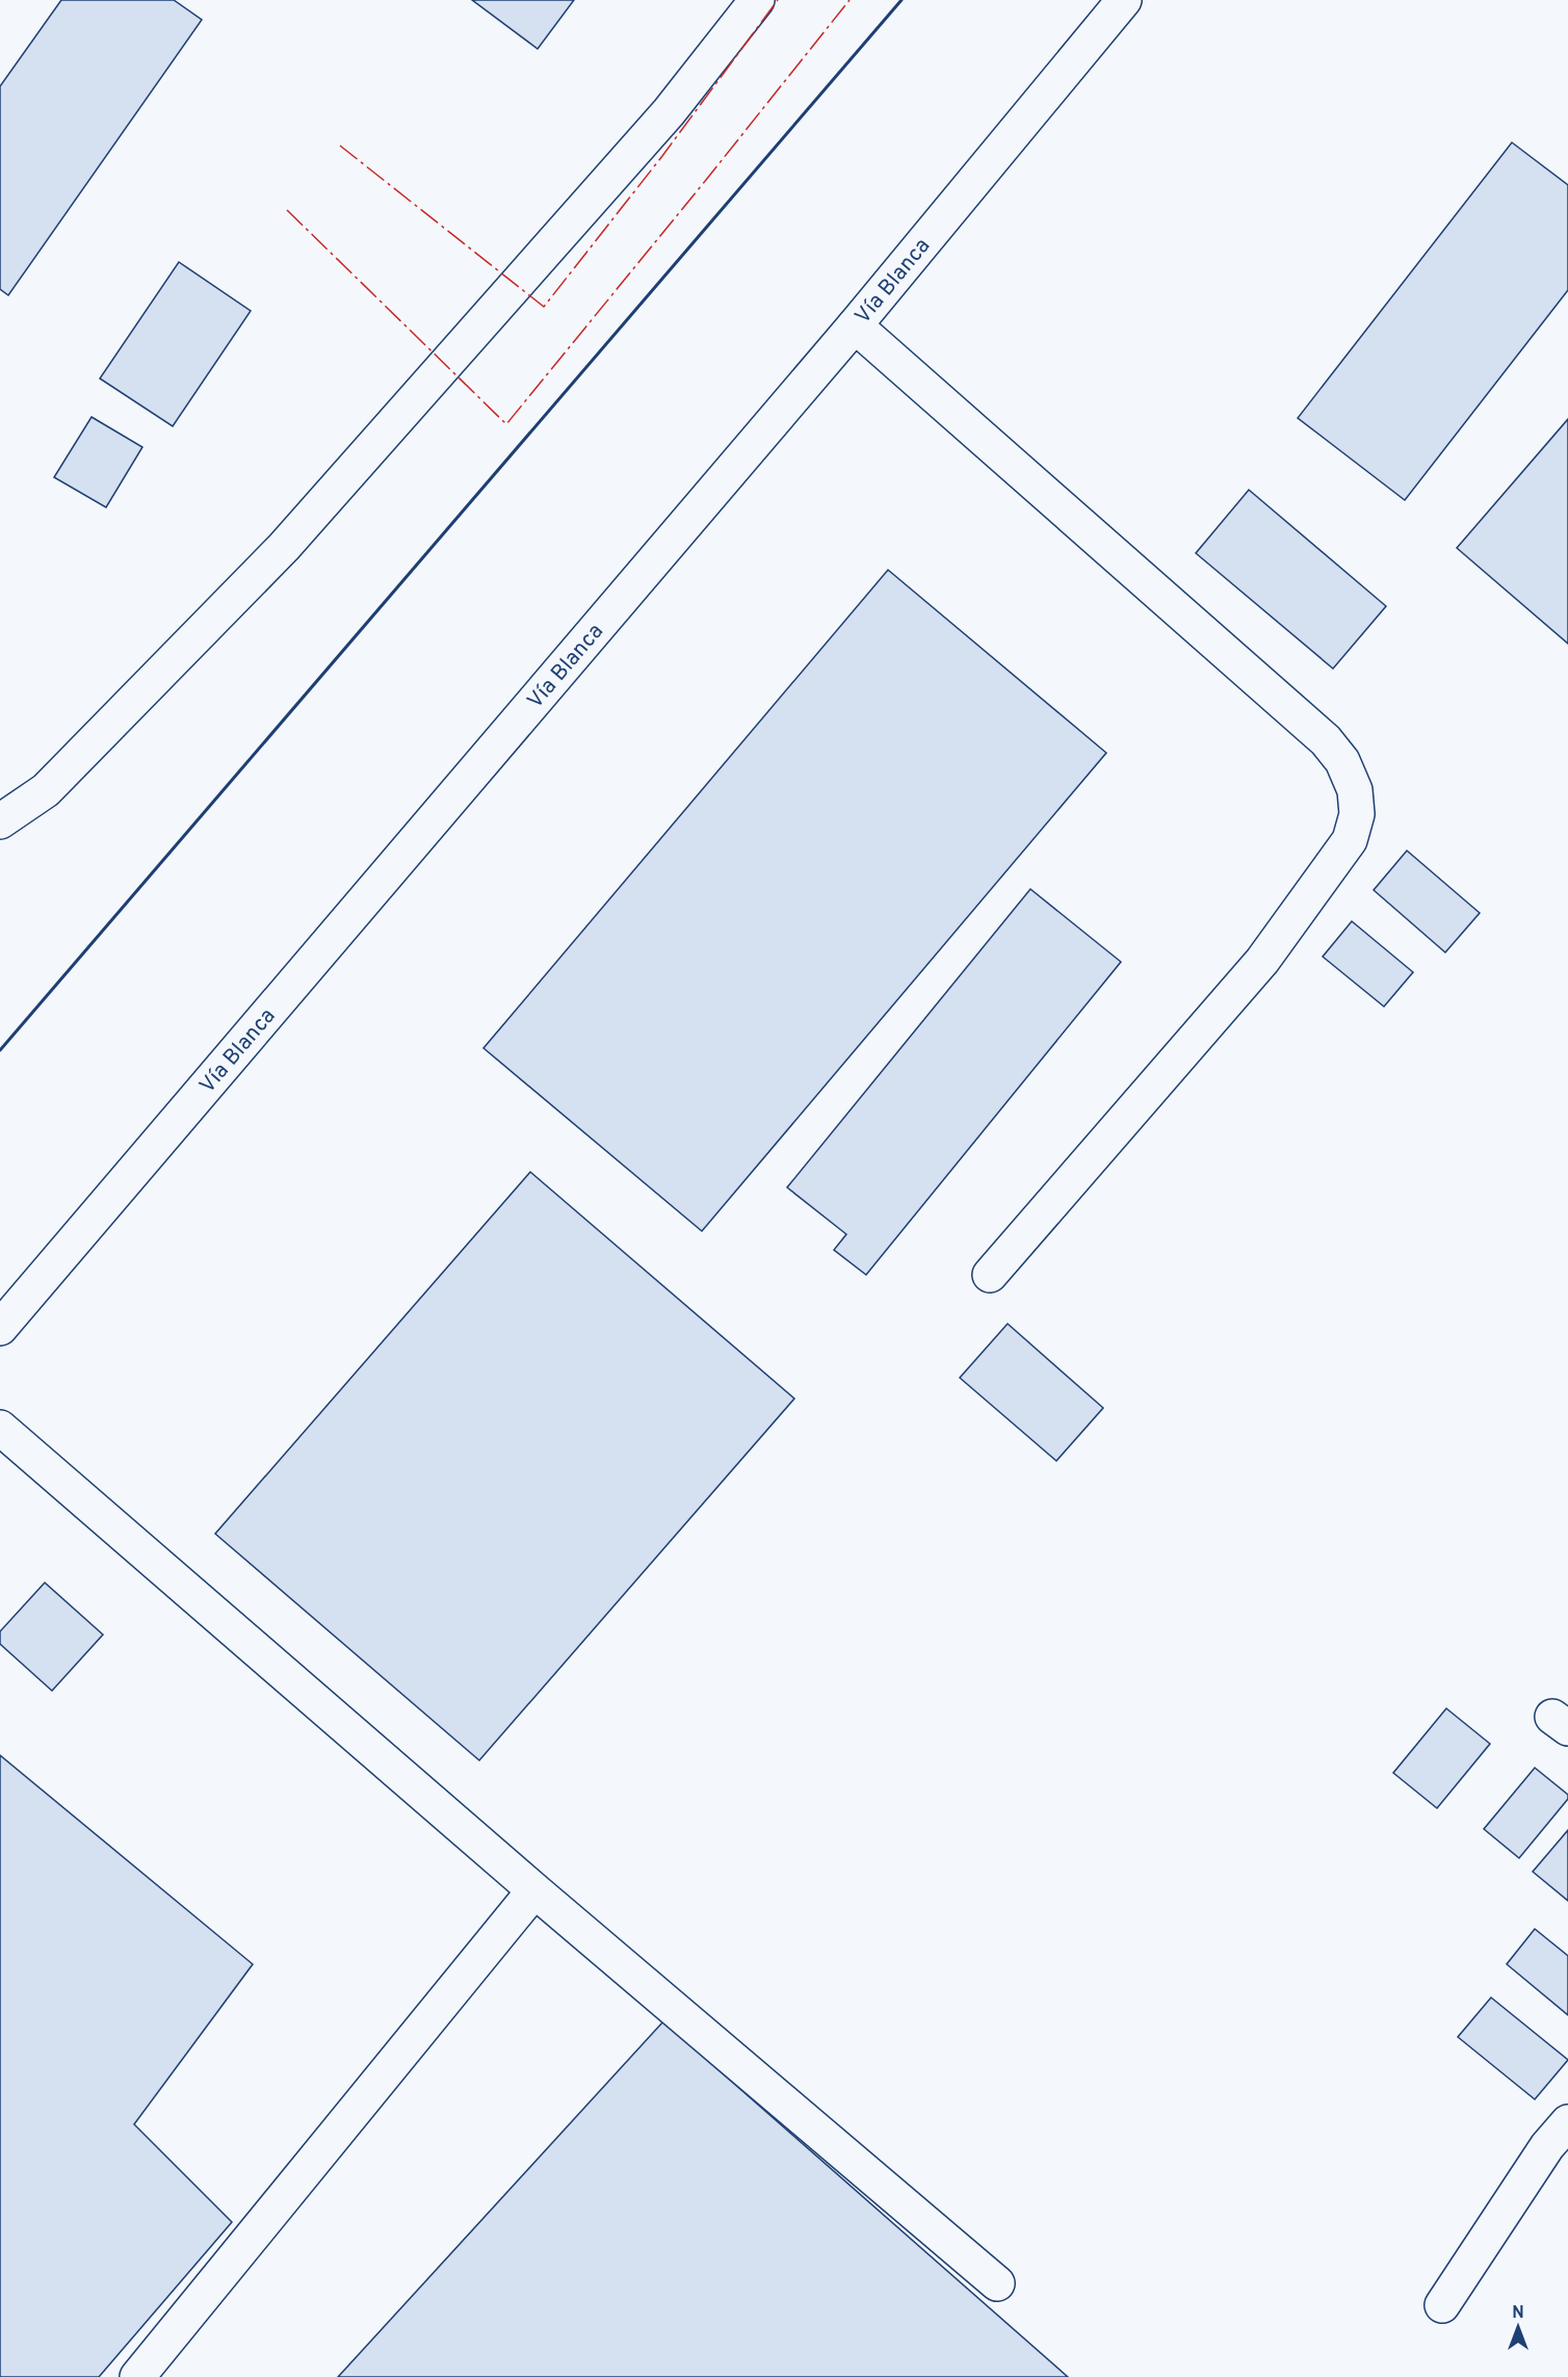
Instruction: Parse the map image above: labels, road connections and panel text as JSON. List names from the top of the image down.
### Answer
{
  "streets": {
    "main road": ["Vía Blanca"]
  },
  "north": "top"
}
